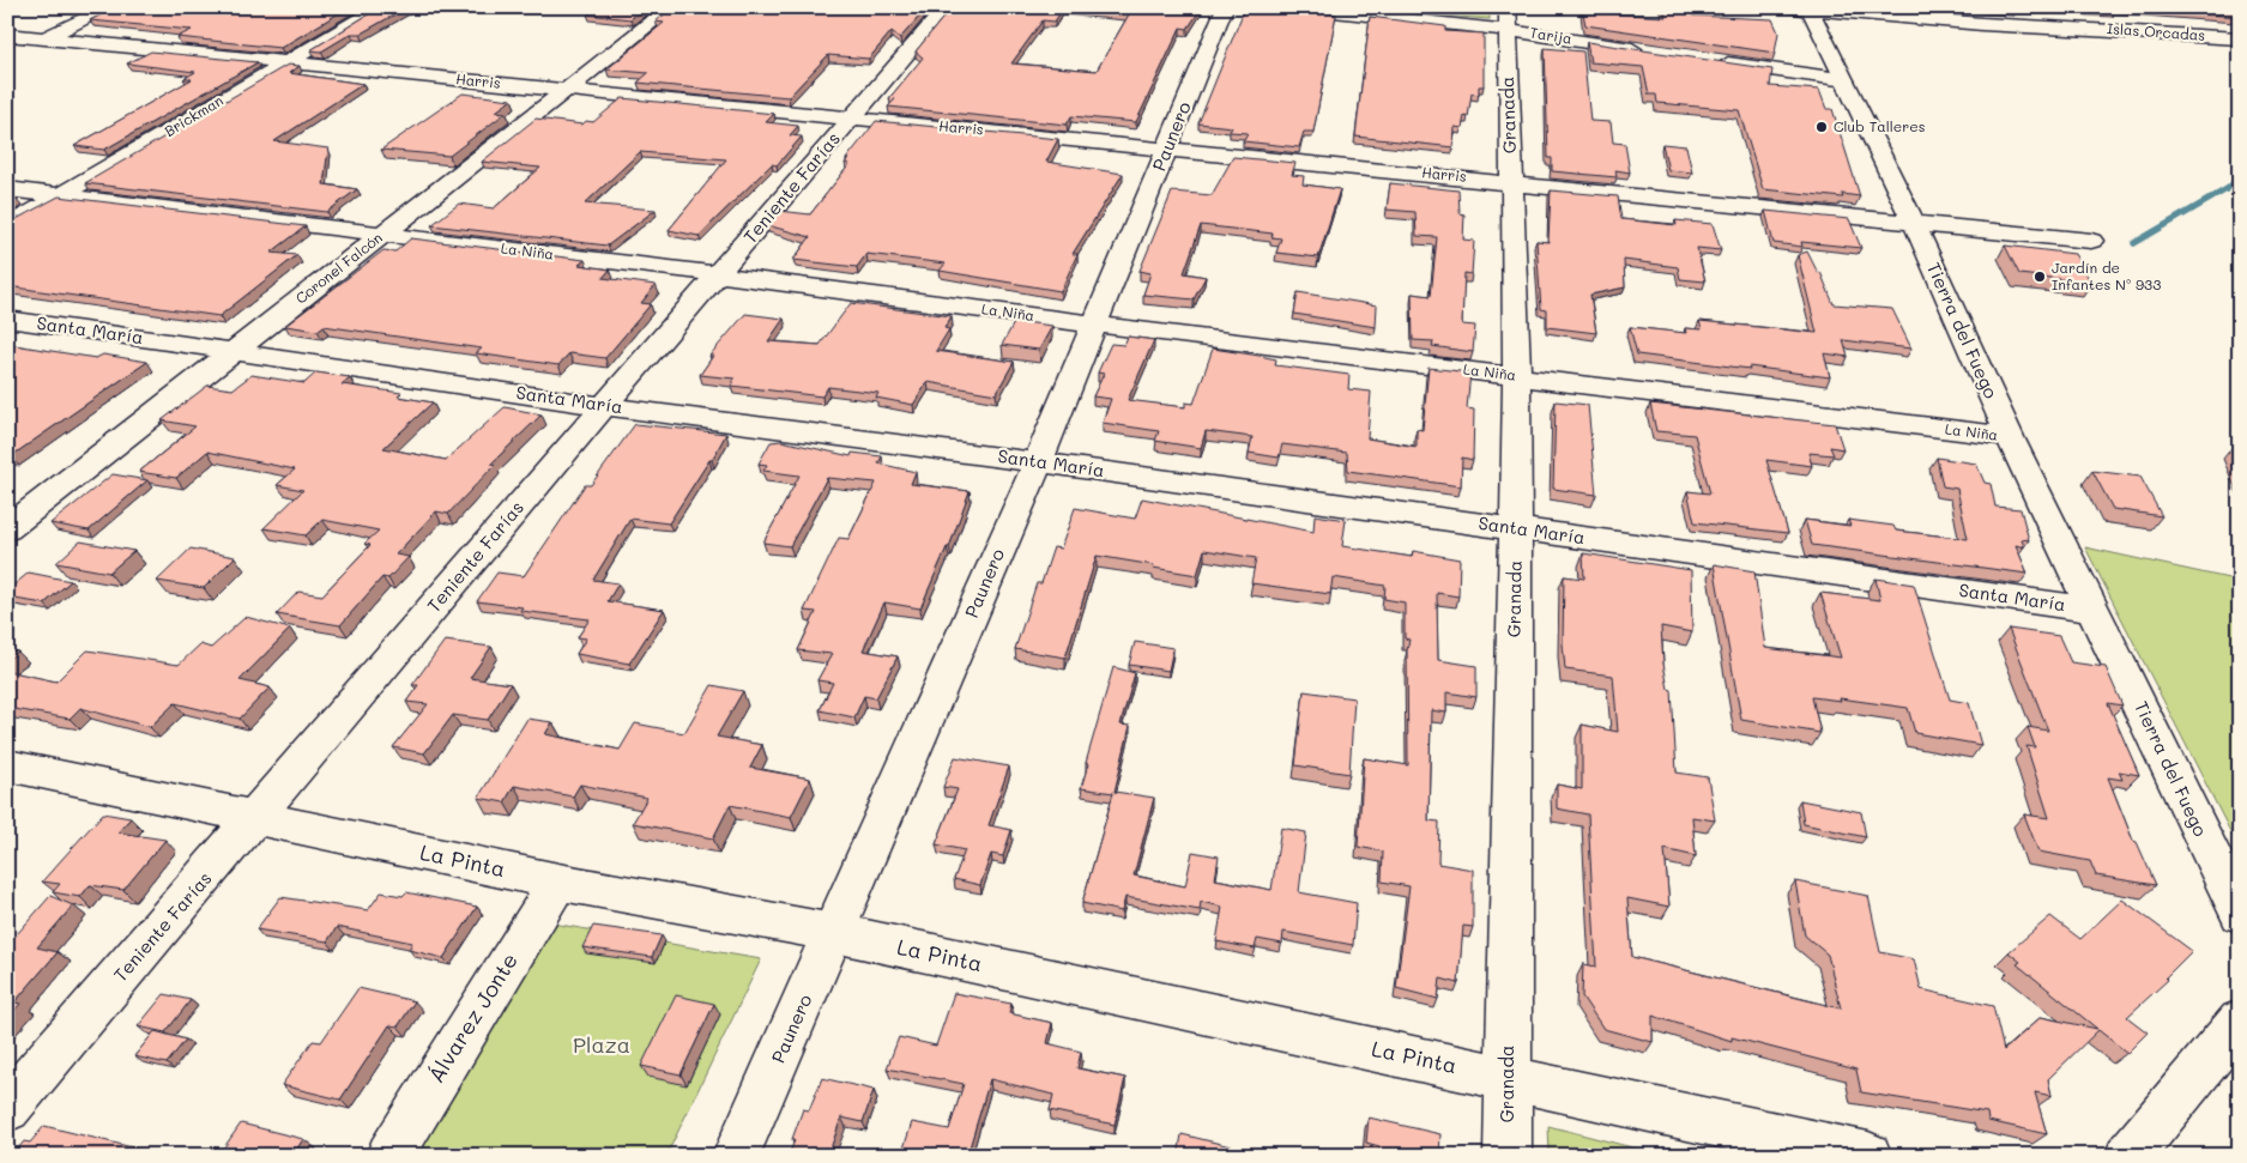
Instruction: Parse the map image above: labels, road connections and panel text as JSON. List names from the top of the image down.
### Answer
{
  "streets": {
    "street": [
      "Islas Orcadas",
      "Tarija",
      "Harris",
      "Granada",
      "Brickman",
      "Paunero",
      "Teniente Farías",
      "La Niña",
      "Coronel Falcón",
      "Santa María",
      "Tierra del Fuego",
      "La Pinta",
      "Álvarez Jonte"
    ]
  },
  "crossings": [
    ["Islas Orcadas", "Tierra del Fuego"],
    ["Tarija", "Granada"],
    ["Harris", "Granada"],
    ["Harris", "Brickman"],
    ["Harris", "Paunero"],
    ["Harris", "Teniente Farías"],
    ["Harris", "Coronel Falcón"],
    ["Harris", "Tierra del Fuego"],
    ["Granada", "La Niña"],
    ["Granada", "Santa María"],
    ["Granada", "La Pinta"],
    ["Brickman", "La Niña"],
    ["Paunero", "La Niña"],
    ["Paunero", "Santa María"],
    ["Paunero", "La Pinta"],
    ["Teniente Farías", "La Niña"],
    ["Teniente Farías", "Santa María"],
    ["Teniente Farías", "La Pinta"],
    ["La Niña", "Coronel Falcón"],
    ["La Niña", "Tierra del Fuego"],
    ["Coronel Falcón", "Santa María"],
    ["Santa María", "Tierra del Fuego"],
    ["La Pinta", "Álvarez Jonte"]
  ],
  "parks": ["Plaza"],
  "places": ["Club Talleres", "Jardín de Infantes Nº 933"]
}
